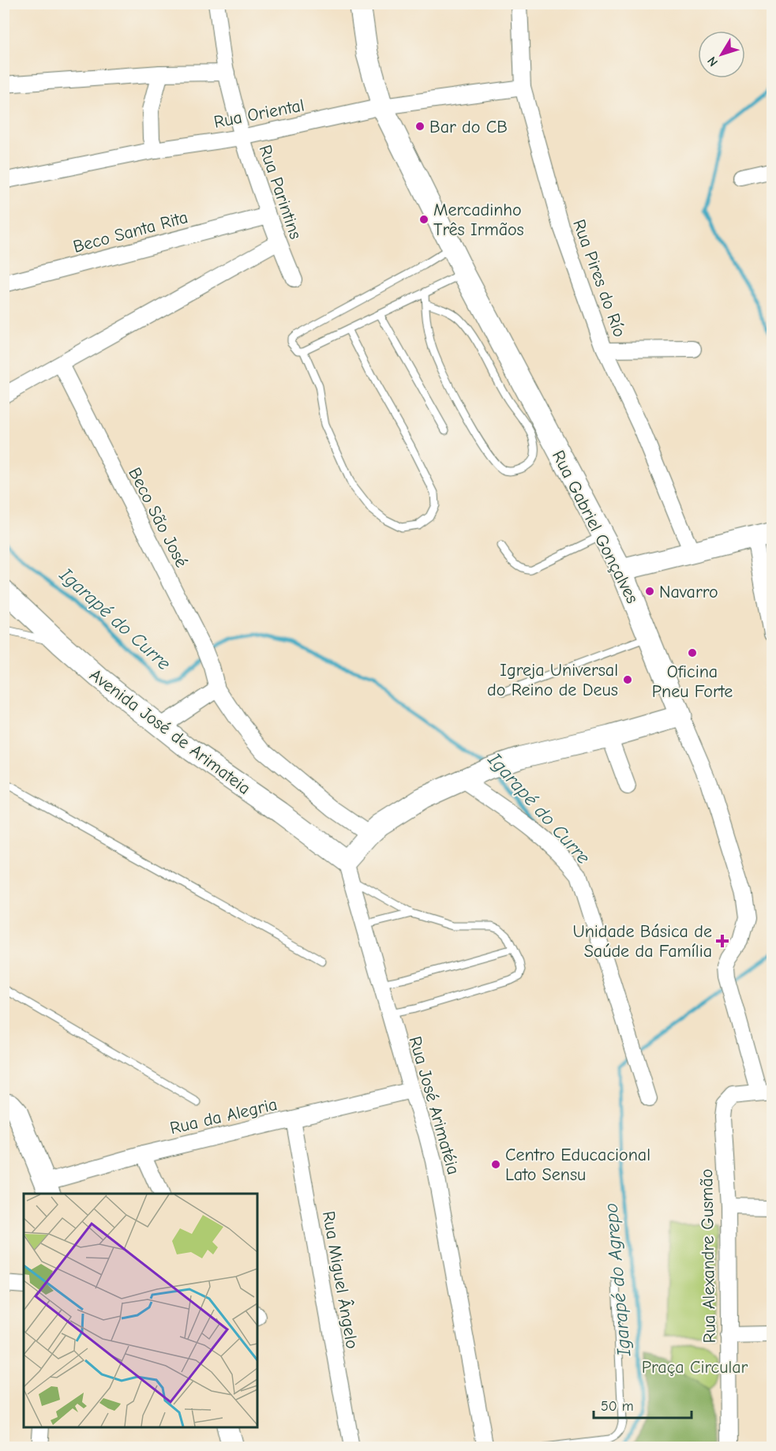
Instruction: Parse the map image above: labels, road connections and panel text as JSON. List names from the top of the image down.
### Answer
{
  "streets": {
    "street": [
      "Rua Oriental",
      "Rua Parintins",
      "Beco Santa Rita",
      "Rua Pires do Río",
      "Beco São José",
      "Rua Gabriel Gonçalves",
      "Avenida José de Arimateia",
      "Rua José Arimatéia",
      "Rua da Alegria",
      "Rua Alexandre Gusmão",
      "Rua Miguel Ângelo"
    ]
  },
  "crossings": [
    ["Rua Oriental", "Rua Parintins"],
    ["Rua Oriental", "Rua Pires do Río"],
    ["Rua Oriental", "Rua Gabriel Gonçalves"],
    ["Rua Parintins", "Beco Santa Rita"],
    ["Rua Gabriel Gonçalves", "Rua Alexandre Gusmão"],
    ["Avenida José de Arimateia", "Rua José Arimatéia"],
    ["Rua José Arimatéia", "Rua da Alegria"],
    ["Rua da Alegria", "Rua Miguel Ângelo"]
  ],
  "water": ["Igarapé do Curre", "Igarapé do Agrepo"],
  "parks": ["Praça Circular"],
  "places": {
    "other": [
      "Bar do CB",
      "Mercadinho Três Irmãos",
      "Navarro",
      "Oficina Pneu Forte",
      "Igreja Universal do Reino de Deus",
      "Centro Educacional Lato Sensu"
    ],
    "health": ["Unidade Básica de Saúde da Família"]
  },
  "scale_bar": "50 m",
  "north": "bottom left"
}
